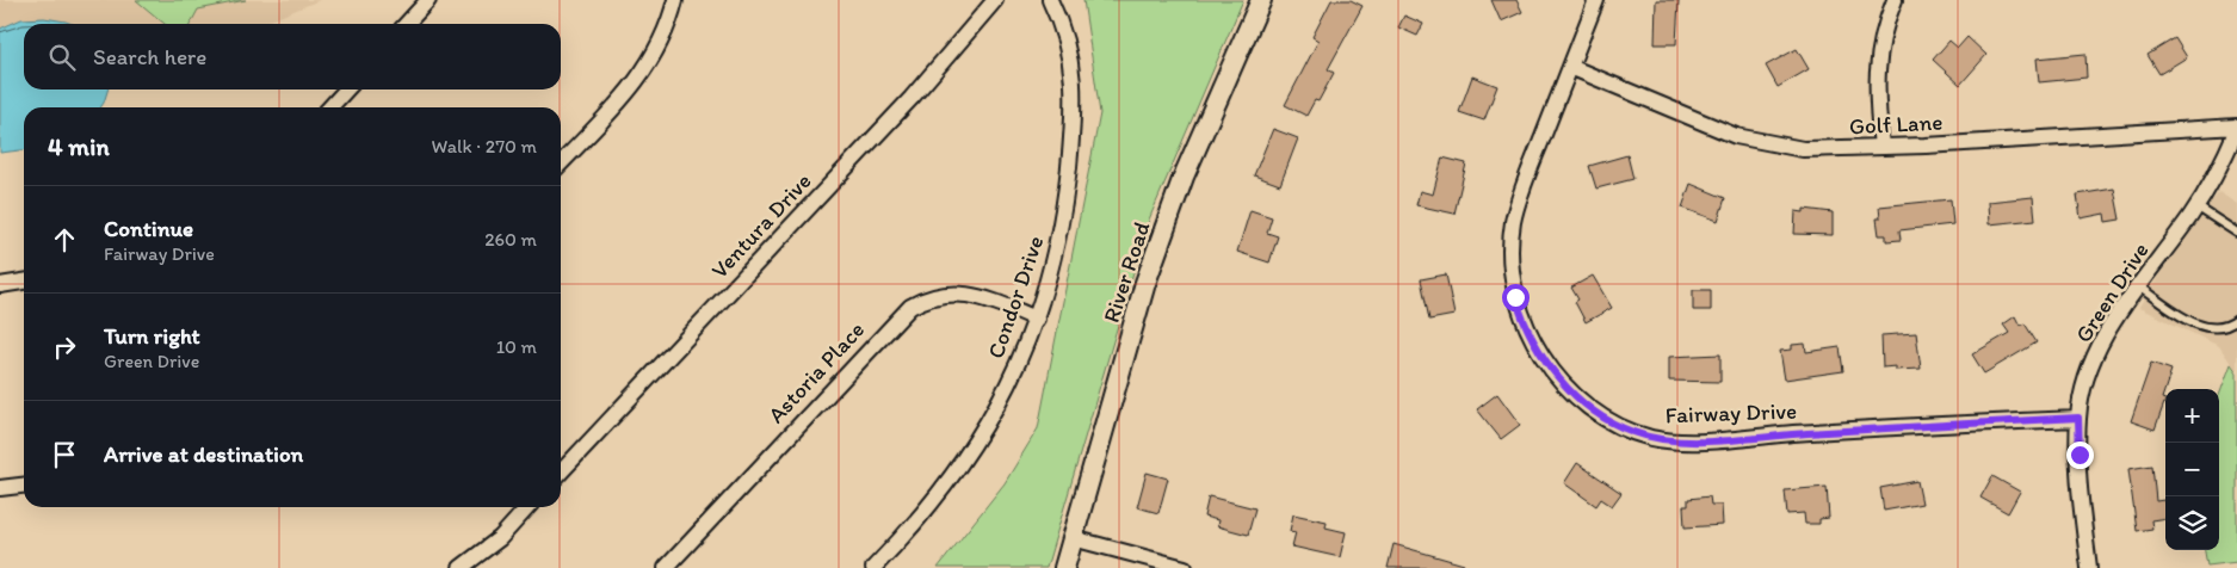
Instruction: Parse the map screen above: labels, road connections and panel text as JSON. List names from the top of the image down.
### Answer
{
  "streets": {
    "street": [
      "Golf Lane",
      "Ventura Drive",
      "River Road",
      "Green Drive",
      "Condor Drive",
      "Astoria Place",
      "Fairway Drive"
    ]
  },
  "crossings": [
    ["Golf Lane", "Green Drive"],
    ["Golf Lane", "Fairway Drive"],
    ["Green Drive", "Fairway Drive"],
    ["Condor Drive", "Astoria Place"]
  ],
  "page": {
    "search": "Search here",
    "heading": ["4 min", "Walk · 270 m"],
    "list": [
      ["Continue", "Fairway Drive", "260 m"],
      ["Turn right", "Green Drive", "10 m"],
      "Arrive at destination"
    ],
    "map_buttons": ["+", "−"]
  }
}
